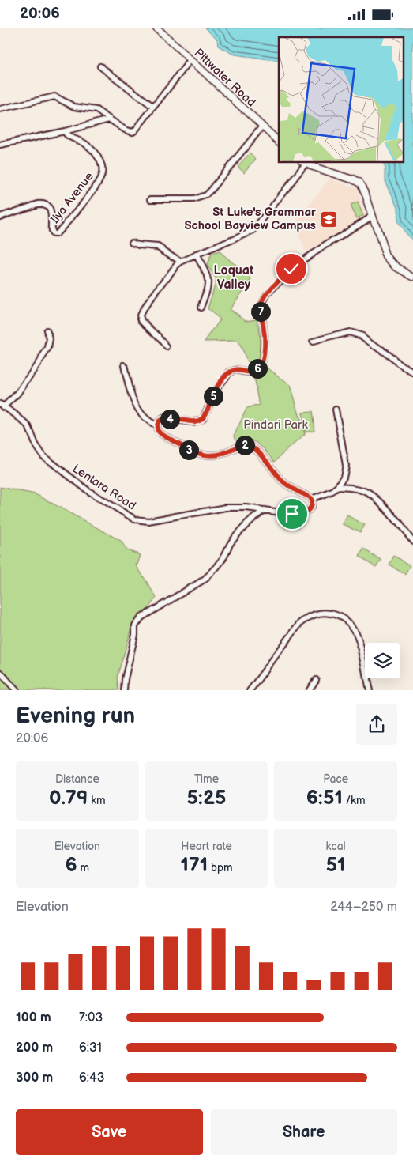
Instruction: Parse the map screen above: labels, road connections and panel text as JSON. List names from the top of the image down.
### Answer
{
  "streets": {
    "main road": ["Pittwater Road"],
    "street": ["Ilya Avenue", "Lentara Road"]
  },
  "districts": ["Loquat Valley"],
  "parks": ["Pindari Park"],
  "places": {
    "school or university": ["St Luke's Grammar School Bayview Campus"]
  },
  "page": {
    "status": "20:06",
    "pins": [
      "7",
      "6",
      "5",
      "4",
      "2",
      "3"
    ],
    "heading": ["Evening run", "20:06"],
    "stats": [
      ["Distance", "0.79 km"],
      ["Time", "5:25"],
      ["Pace", "6:51 /km"],
      ["Elevation", "6 m"],
      ["Heart rate", "171 bpm"],
      ["kcal", "51"]
    ],
    "chart": ["Elevation", "244–250 m"],
    "list": [
      {
        "name": "100 m",
        "note": "7:03"
      },
      {
        "name": "200 m",
        "note": "6:31"
      },
      {
        "name": "300 m",
        "note": "6:43"
      }
    ],
    "buttons": ["Save", "Share"]
  }
}
